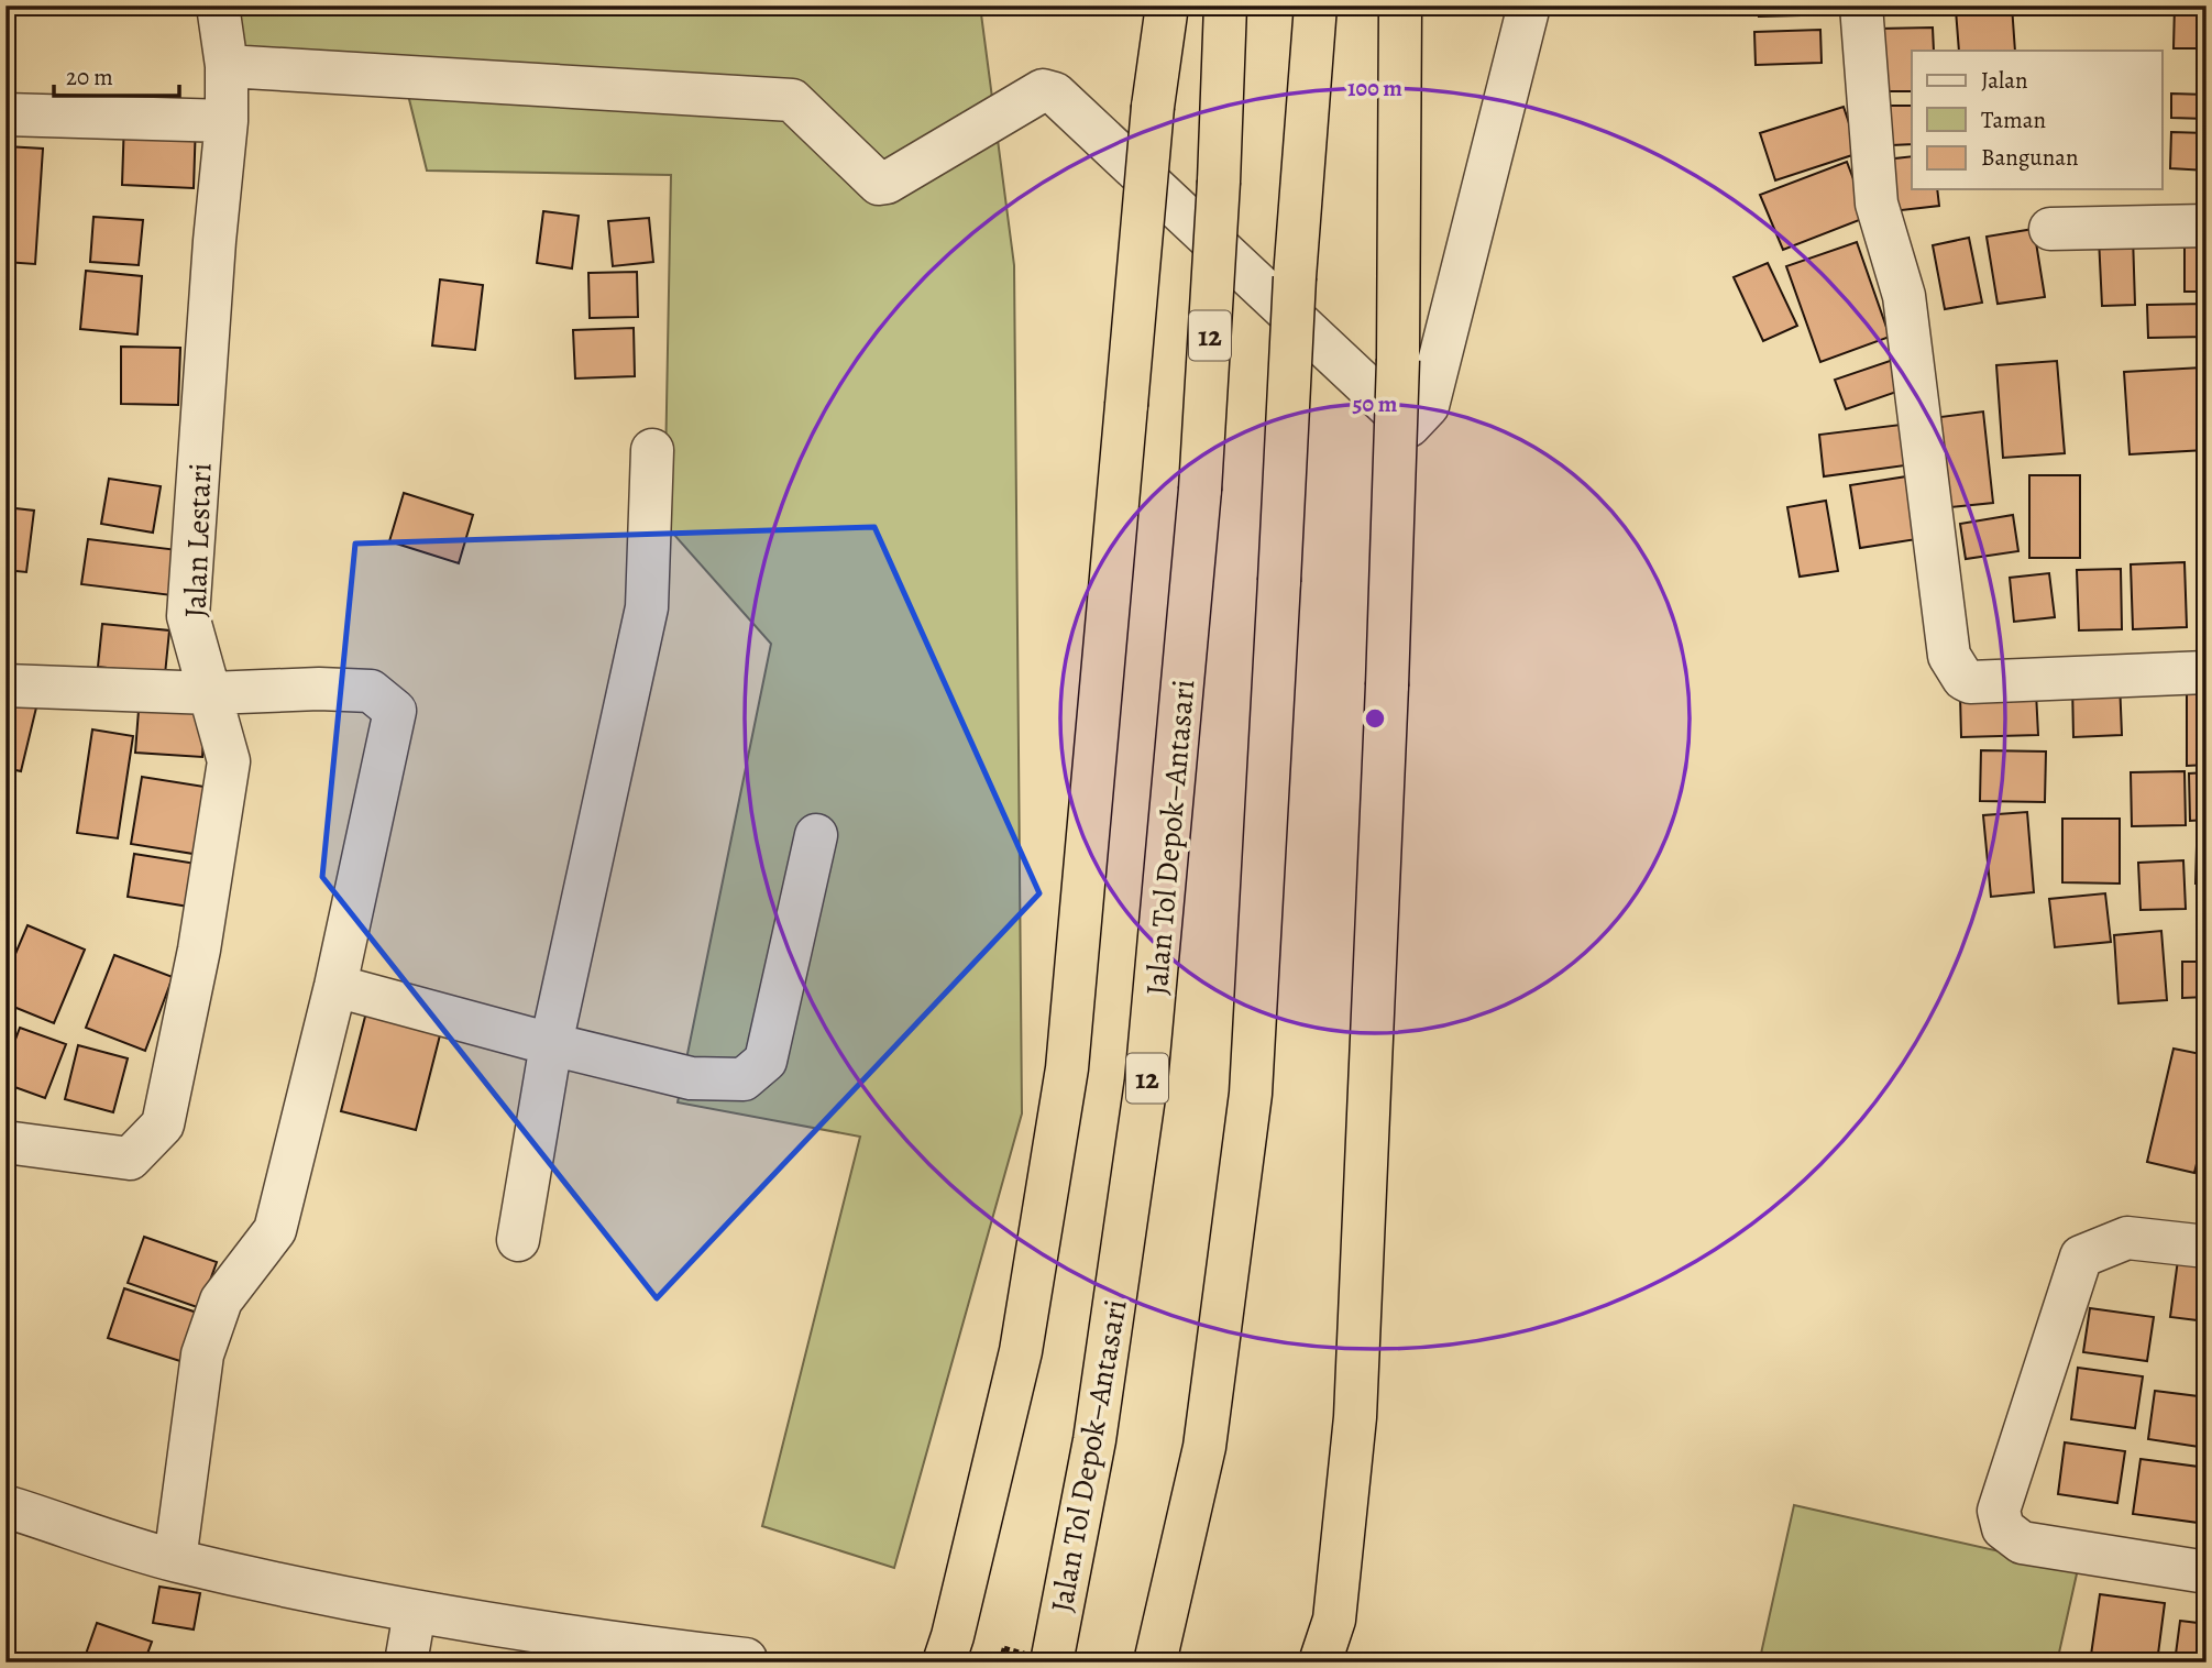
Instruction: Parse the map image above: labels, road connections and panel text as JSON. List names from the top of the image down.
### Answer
{
  "streets": {
    "highway": ["12", "Jalan Tol Depok–Antasari"],
    "street": ["Jalan Lestari"]
  },
  "legend": ["Jalan", "Taman", "Bangunan"],
  "scale_bar": "20 m",
  "rings": ["100 m", "50 m"]
}
